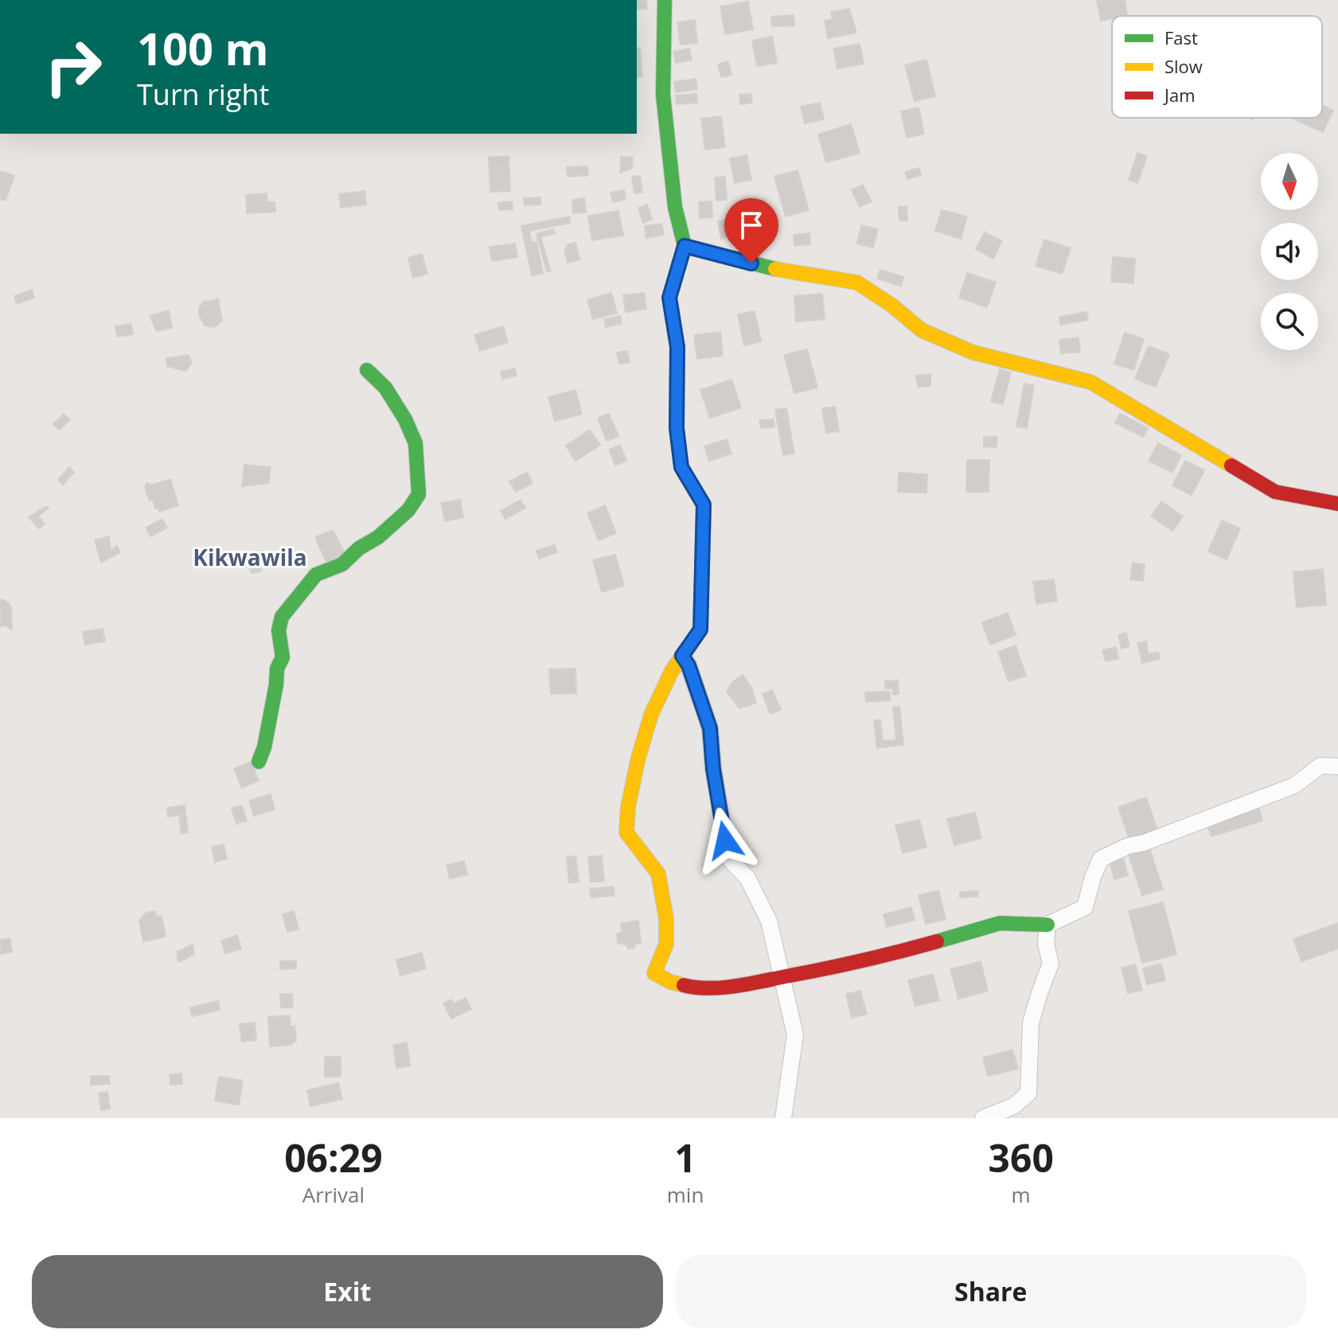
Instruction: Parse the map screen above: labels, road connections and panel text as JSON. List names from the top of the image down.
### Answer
{
  "districts": ["Kikwawila"],
  "legend": ["Fast", "Slow", "Jam"],
  "north": "bottom",
  "page": {
    "turn": ["100 m", "Turn right"],
    "eta": [
      "06:29",
      "Arrival",
      "1",
      "min",
      "360",
      "m"
    ],
    "buttons": ["Exit", "Share"]
  }
}
